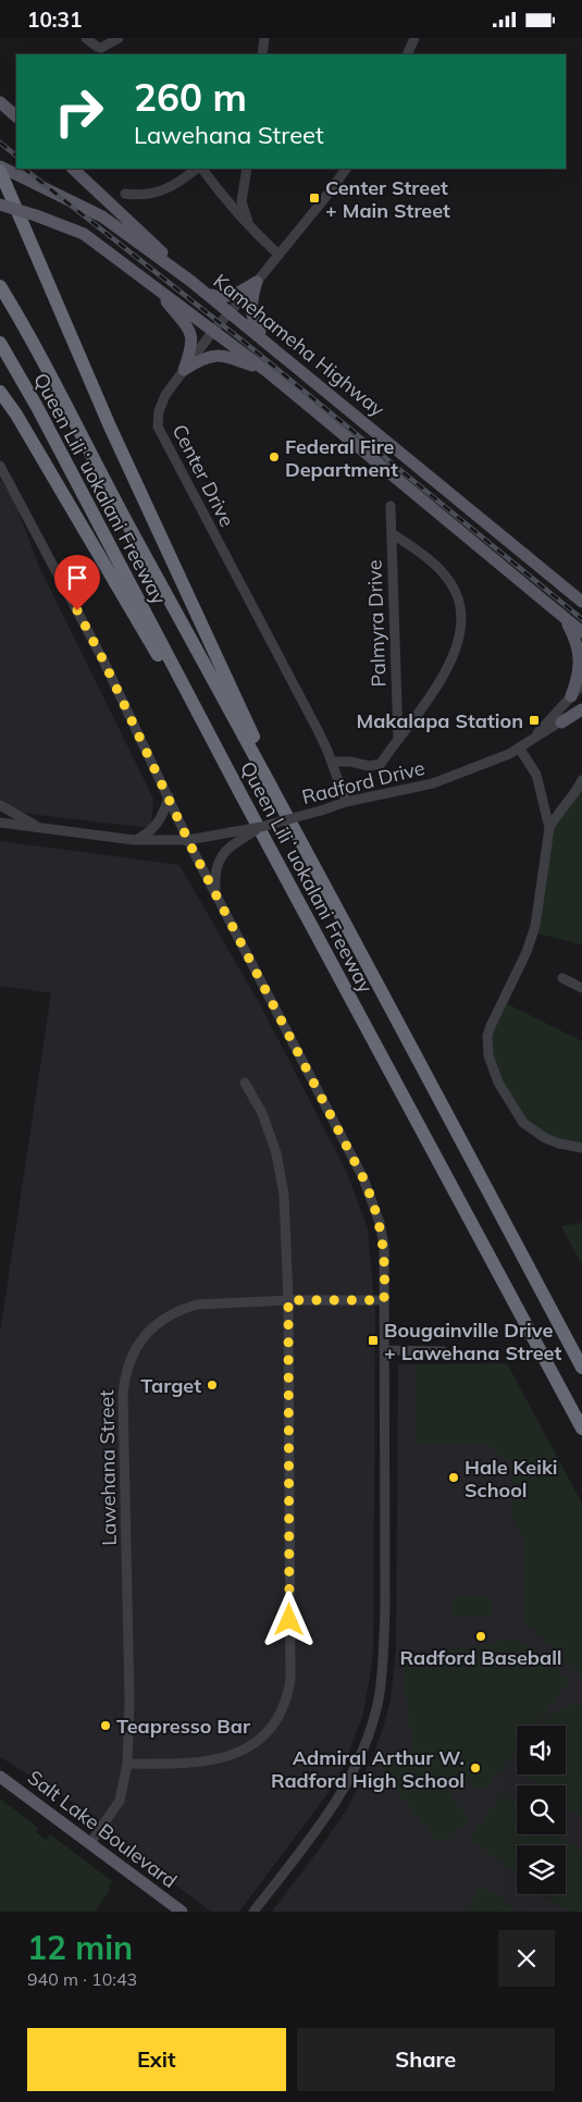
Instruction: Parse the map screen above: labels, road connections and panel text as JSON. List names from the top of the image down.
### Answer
{
  "streets": {
    "highway": ["Queen Liliʻuokalani Freeway"],
    "main road": ["Kamehameha Highway", "Salt Lake Boulevard"],
    "street": [
      "Center Drive",
      "Palmyra Drive",
      "Radford Drive",
      "Lawehana Street"
    ]
  },
  "crossings": [
    ["Kamehameha Highway", "Center Drive"],
    ["Center Drive", "Radford Drive"],
    ["Lawehana Street", "Salt Lake Boulevard"]
  ],
  "places": {
    "transit": ["Center Street + Main Street", "Makalapa Station", "Bougainville Drive + Lawehana Street"],
    "other": [
      "Federal Fire Department",
      "Target",
      "Hale Keiki School",
      "Radford Baseball",
      "Teapresso Bar",
      "Admiral Arthur W. Radford High School"
    ]
  },
  "page": {
    "status": "10:31",
    "turn": ["260 m", "Lawehana Street"],
    "heading": ["12 min", "940 m · 10:43"],
    "buttons": ["Exit", "Share"]
  }
}
